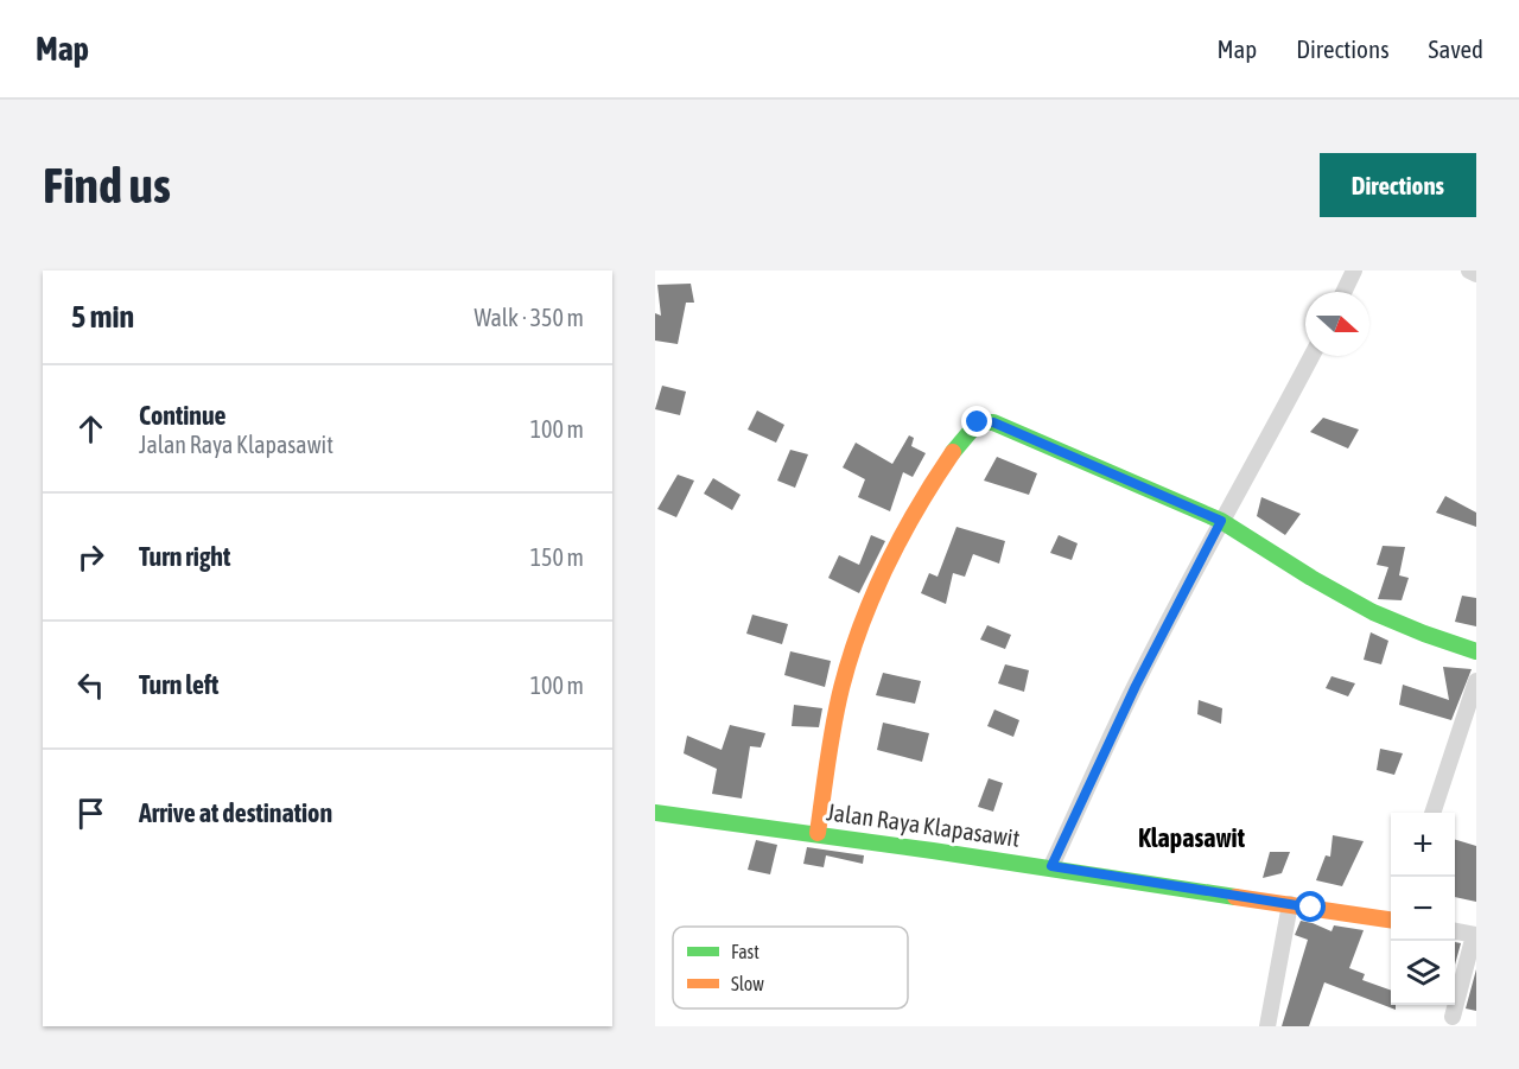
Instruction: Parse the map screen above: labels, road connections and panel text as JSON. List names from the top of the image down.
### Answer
{
  "streets": {
    "street": ["Jalan Raya Klapasawit"]
  },
  "districts": ["Klapasawit"],
  "legend": ["Fast", "Slow"],
  "north": "right",
  "page": {
    "header": "Map",
    "nav": ["Map", "Directions", "Saved"],
    "buttons": "Directions",
    "title": "Find us",
    "heading": ["5 min", "Walk · 350 m"],
    "list": [
      ["Continue", "Jalan Raya Klapasawit", "100 m"],
      ["Turn right", "150 m"],
      ["Turn left", "100 m"],
      "Arrive at destination"
    ],
    "map_buttons": ["+", "−"]
  }
}
